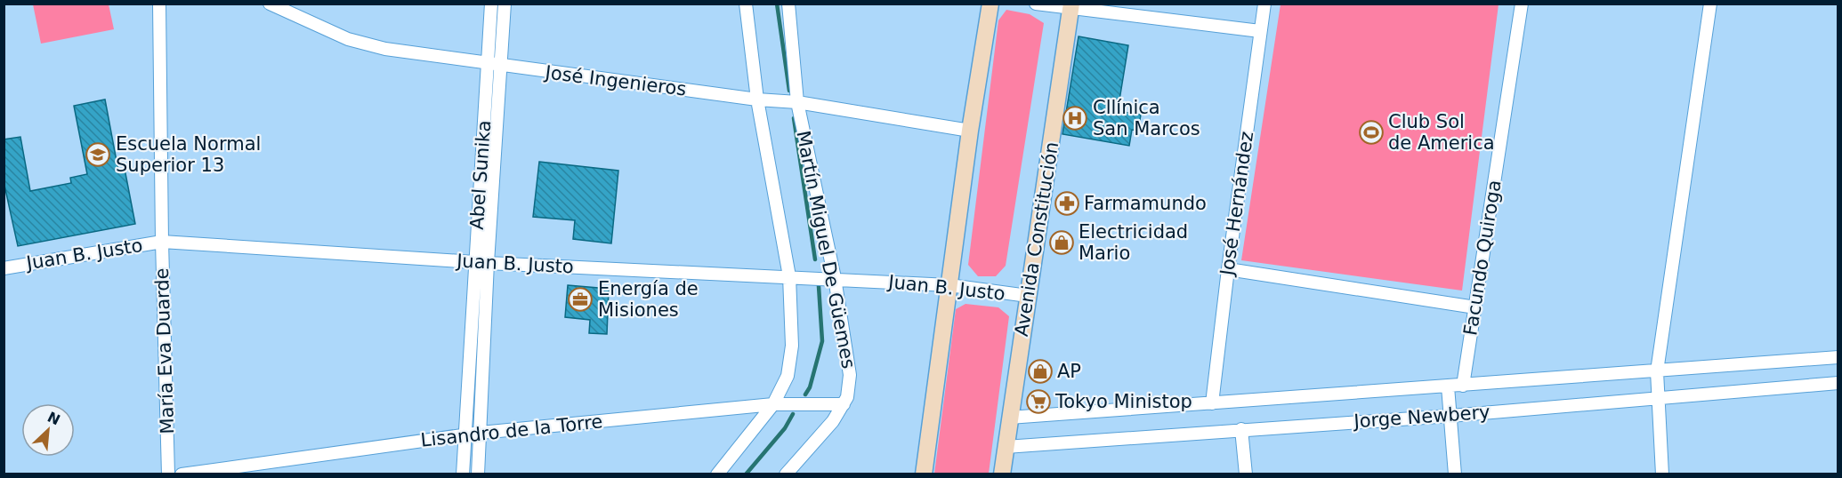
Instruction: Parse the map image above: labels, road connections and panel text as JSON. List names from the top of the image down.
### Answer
{
  "streets": {
    "main road": ["Avenida Constitución"],
    "street": [
      "José Ingenieros",
      "Abel Sunika",
      "José Hernández",
      "Martín Miguel De Güemes",
      "Juan B. Justo",
      "Facundo Quiroga",
      "María Eva Duarde",
      "Jorge Newbery",
      "Lisandro de la Torre"
    ]
  },
  "crossings": [
    ["José Ingenieros", "Abel Sunika"],
    ["José Ingenieros", "Martín Miguel De Güemes"],
    ["Abel Sunika", "Juan B. Justo"],
    ["Abel Sunika", "Lisandro de la Torre"],
    ["José Hernández", "Jorge Newbery"],
    ["Avenida Constitución", "Juan B. Justo"],
    ["Avenida Constitución", "Jorge Newbery"],
    ["Martín Miguel De Güemes", "Juan B. Justo"],
    ["Martín Miguel De Güemes", "Lisandro de la Torre"],
    ["Juan B. Justo", "María Eva Duarde"],
    ["Facundo Quiroga", "Jorge Newbery"]
  ],
  "places": {
    "hospital": ["Cllínica San Marcos"],
    "sports": ["Club Sol de America"],
    "school or university": ["Escuela Normal Superior 13"],
    "pharmacy": ["Farmamundo"],
    "shop": ["Electricidad Mario", "AP"],
    "office": ["Energía de Misiones"],
    "supermarket": ["Tokyo Ministop"]
  },
  "north": "top right"
}
